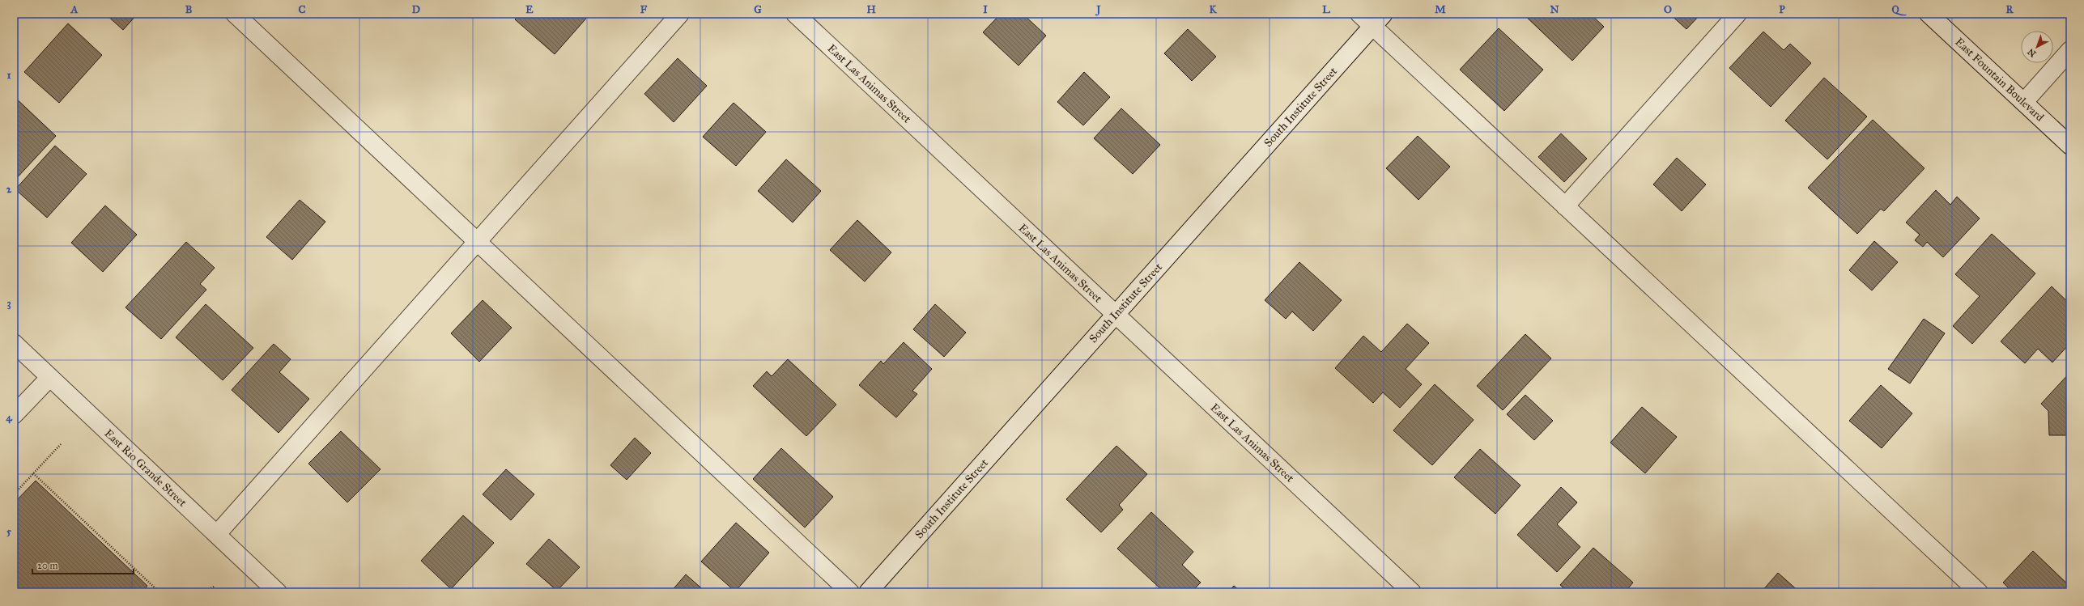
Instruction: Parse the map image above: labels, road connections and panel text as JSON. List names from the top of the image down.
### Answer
{
  "streets": {
    "street": [
      "East Fountain Boulevard",
      "East Las Animas Street",
      "South Institute Street",
      "East Rio Grande Street"
    ]
  },
  "crossings": [
    ["East Las Animas Street", "South Institute Street"]
  ],
  "scale_bar": "20 m",
  "north": "bottom left",
  "grid": {
    "columns": [
      "A",
      "B",
      "C",
      "D",
      "E",
      "F",
      "G",
      "H",
      "I",
      "J",
      "K",
      "L",
      "M",
      "N",
      "O",
      "P",
      "Q",
      "R"
    ],
    "rows": [
      "1",
      "2",
      "3",
      "4",
      "5"
    ]
  }
}
